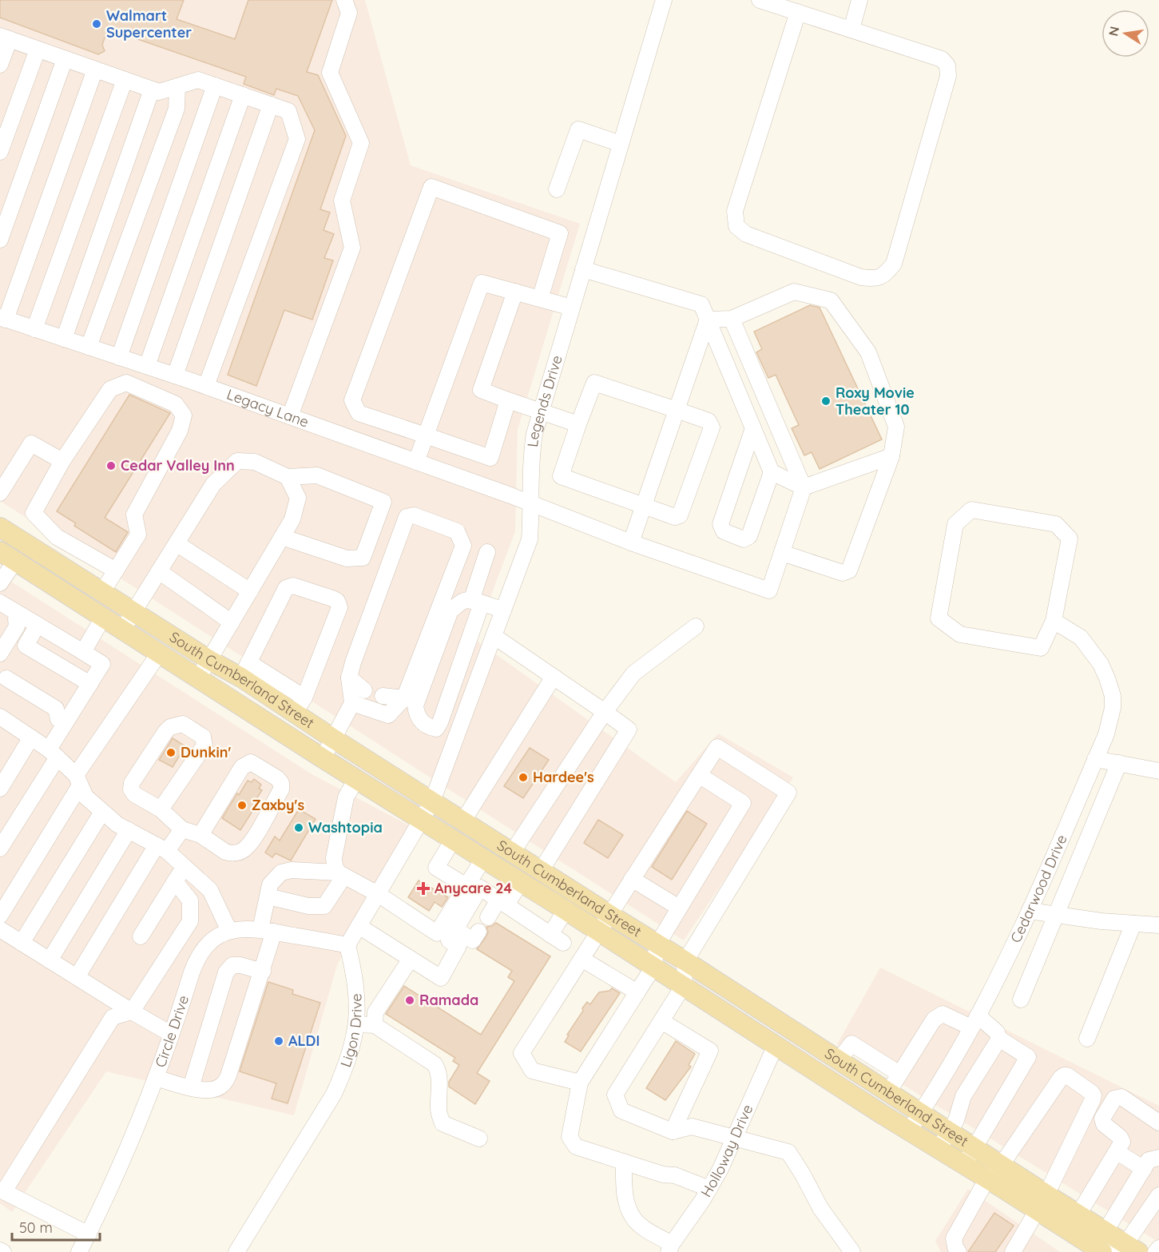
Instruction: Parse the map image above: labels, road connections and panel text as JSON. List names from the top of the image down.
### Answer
{
  "streets": {
    "main road": ["South Cumberland Street"],
    "street": [
      "Legends Drive",
      "Legacy Lane",
      "Cedarwood Drive",
      "Ligon Drive",
      "Circle Drive",
      "Holloway Drive"
    ]
  },
  "crossings": [
    ["Legends Drive", "Legacy Lane"],
    ["Legends Drive", "South Cumberland Street"],
    ["South Cumberland Street", "Cedarwood Drive"],
    ["South Cumberland Street", "Holloway Drive"],
    ["Ligon Drive", "Circle Drive"]
  ],
  "places": {
    "other": [
      "Walmart Supercenter",
      "Roxy Movie Theater 10",
      "Cedar Valley Inn",
      "Dunkin'",
      "Hardee's",
      "Zaxby's",
      "Washtopia",
      "Ramada",
      "ALDI"
    ],
    "health": ["Anycare 24"]
  },
  "scale_bar": "50 m",
  "north": "left"
}
